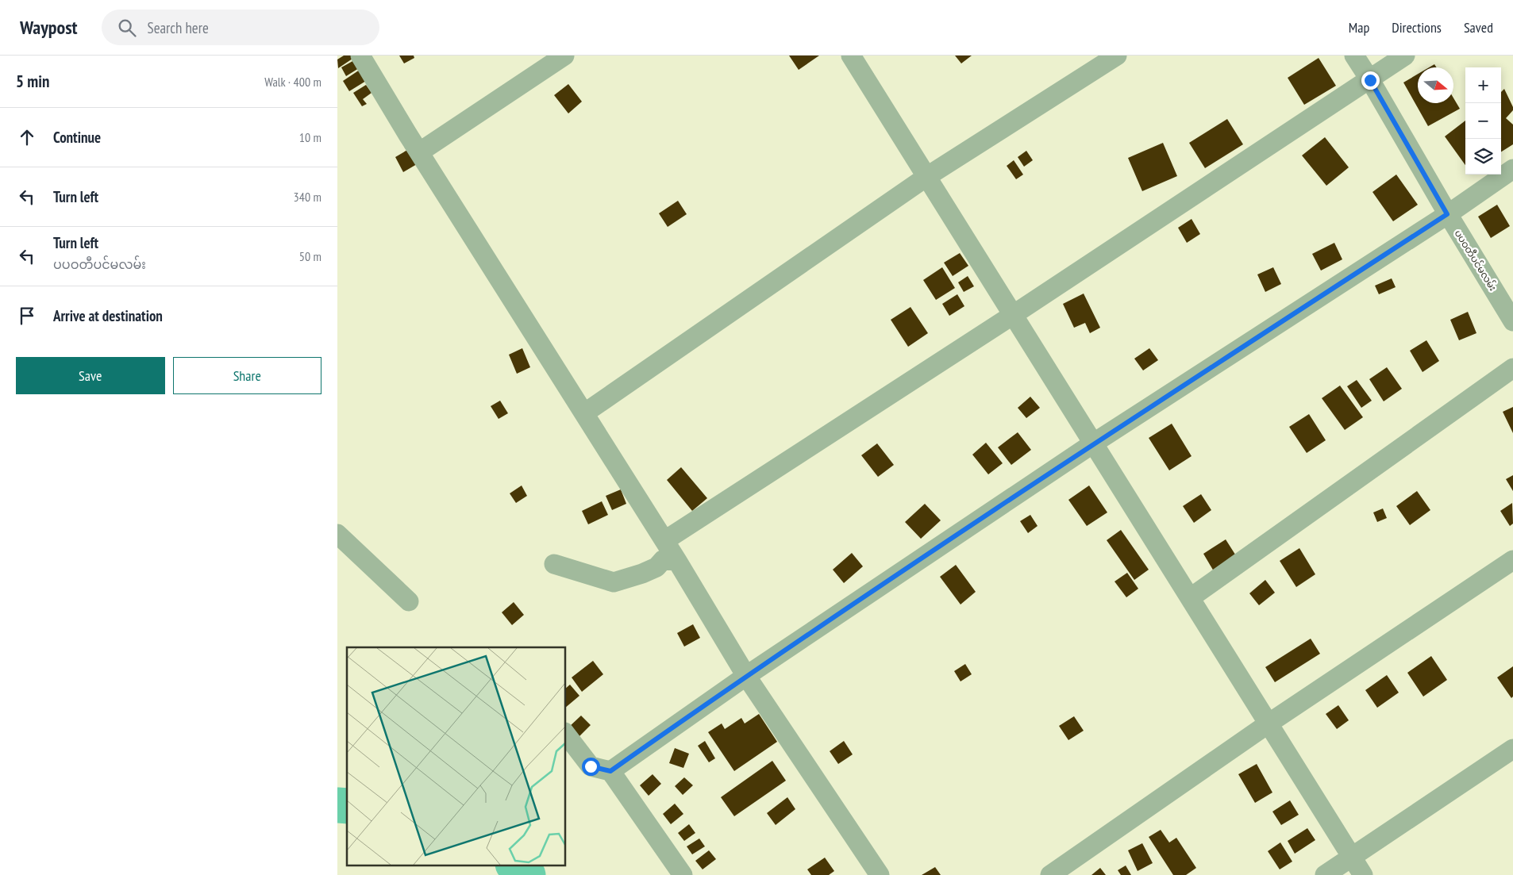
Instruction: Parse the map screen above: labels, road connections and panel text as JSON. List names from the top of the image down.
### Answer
{
  "streets": {
    "street": ["ပပဝတီပင်မလမ်း"]
  },
  "north": "right",
  "page": {
    "header": "Waypost",
    "search": "Search here",
    "nav": ["Map", "Directions", "Saved"],
    "heading": ["5 min", "Walk · 400 m"],
    "map_buttons": ["+", "−"],
    "list": [
      ["Continue", "10 m"],
      ["Turn left", "340 m"],
      ["Turn left", "ပပဝတီပင်မလမ်း", "50 m"],
      "Arrive at destination"
    ],
    "buttons": ["Save", "Share"]
  }
}
